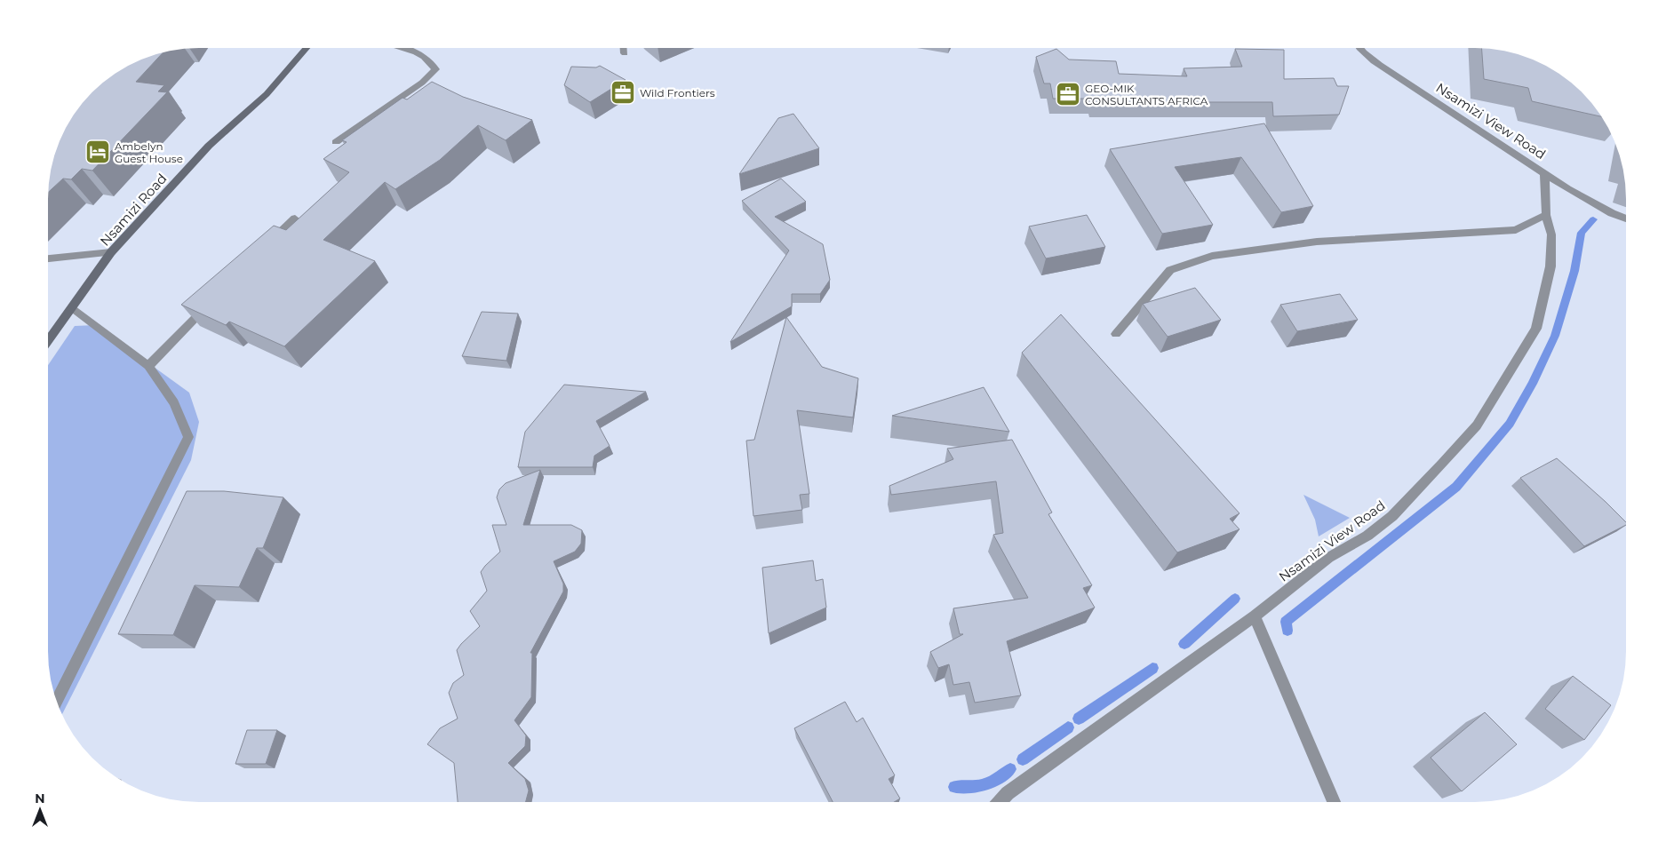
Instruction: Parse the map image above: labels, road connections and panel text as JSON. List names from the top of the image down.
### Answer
{
  "streets": {
    "street": ["Nsamizi View Road", "Nsamizi Road"]
  },
  "places": {
    "office": ["Wild Frontiers", "GEO-MIK CONSULTANTS AFRICA"],
    "hotel": ["Ambelyn Guest House"]
  },
  "north": "top"
}
